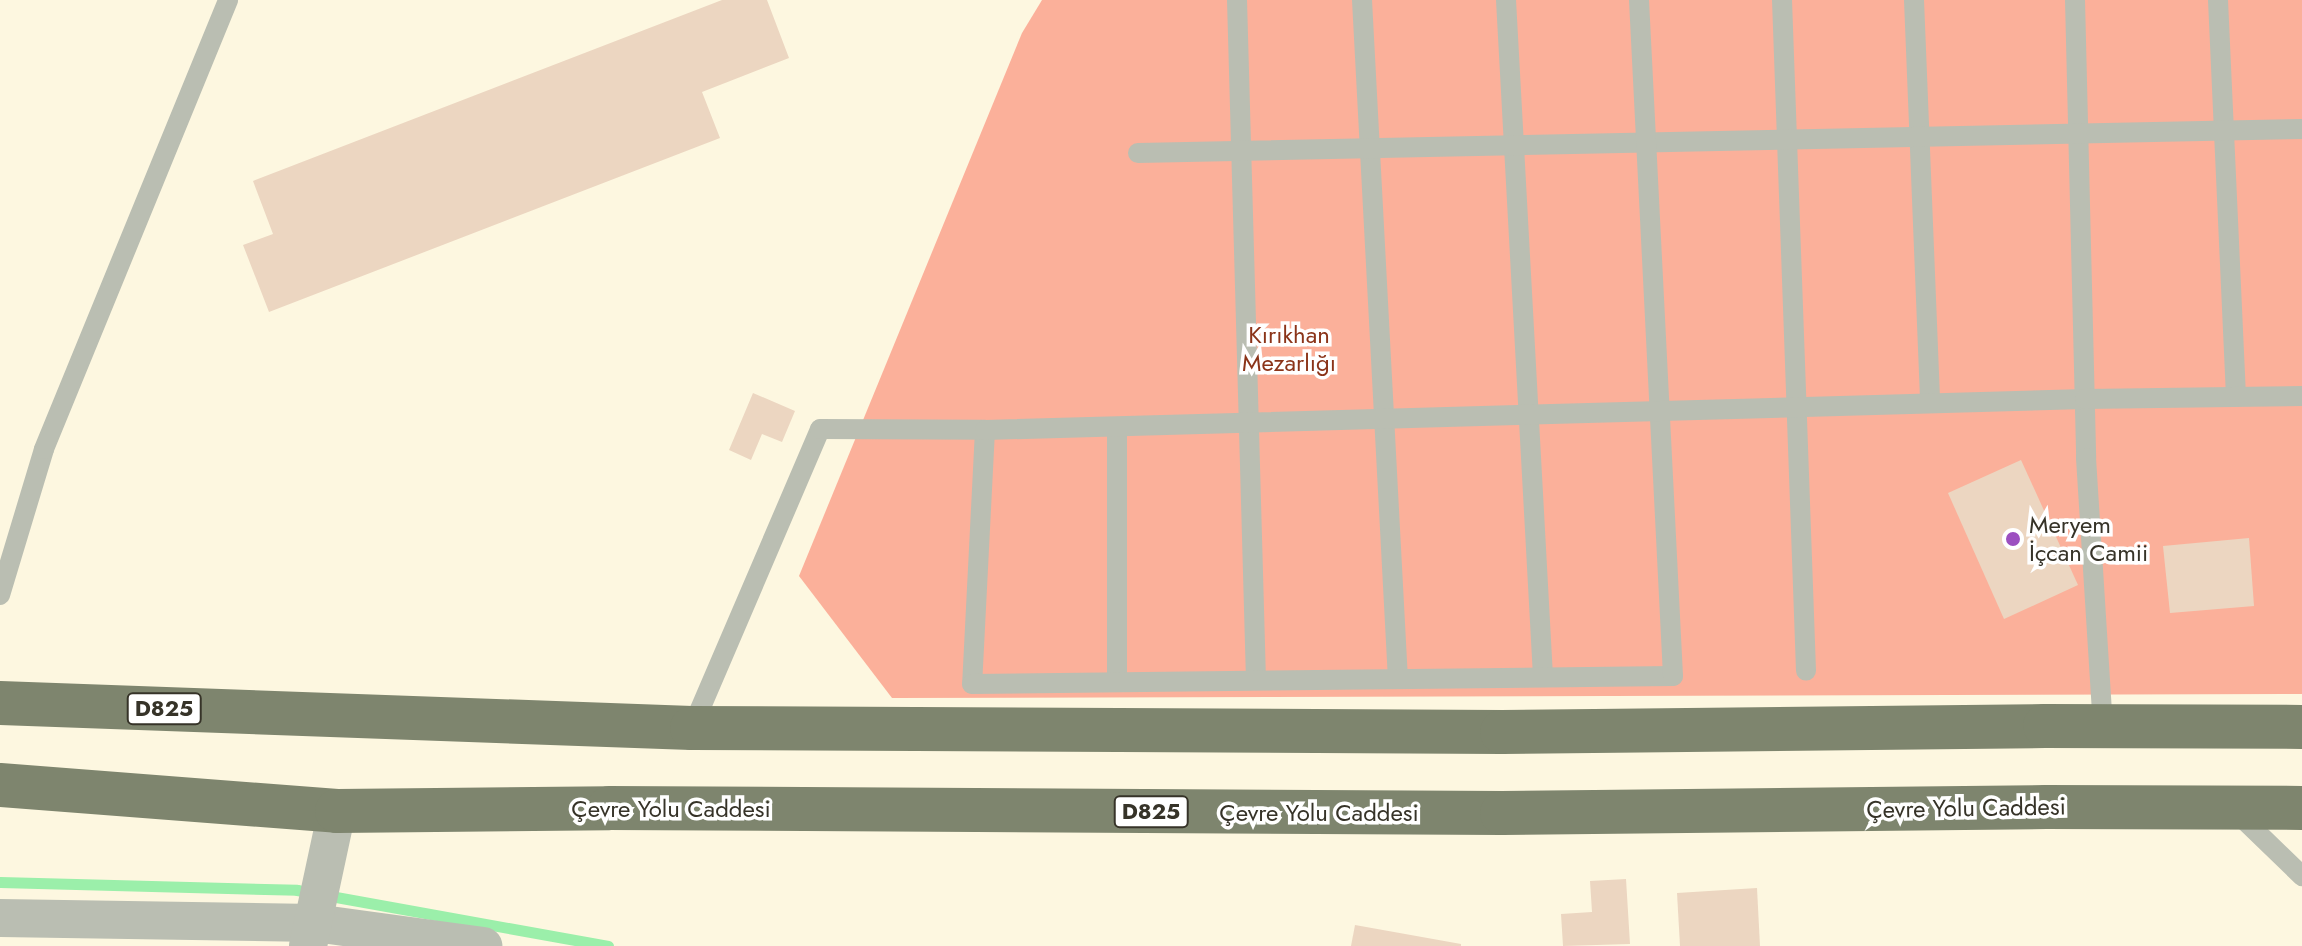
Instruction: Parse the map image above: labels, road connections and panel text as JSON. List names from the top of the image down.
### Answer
{
  "streets": {
    "highway": ["D825", "Çevre Yolu Caddesi"]
  },
  "parks": ["Kırıkhan Mezarlığı"],
  "places": ["Meryem İçcan Camii"]
}
